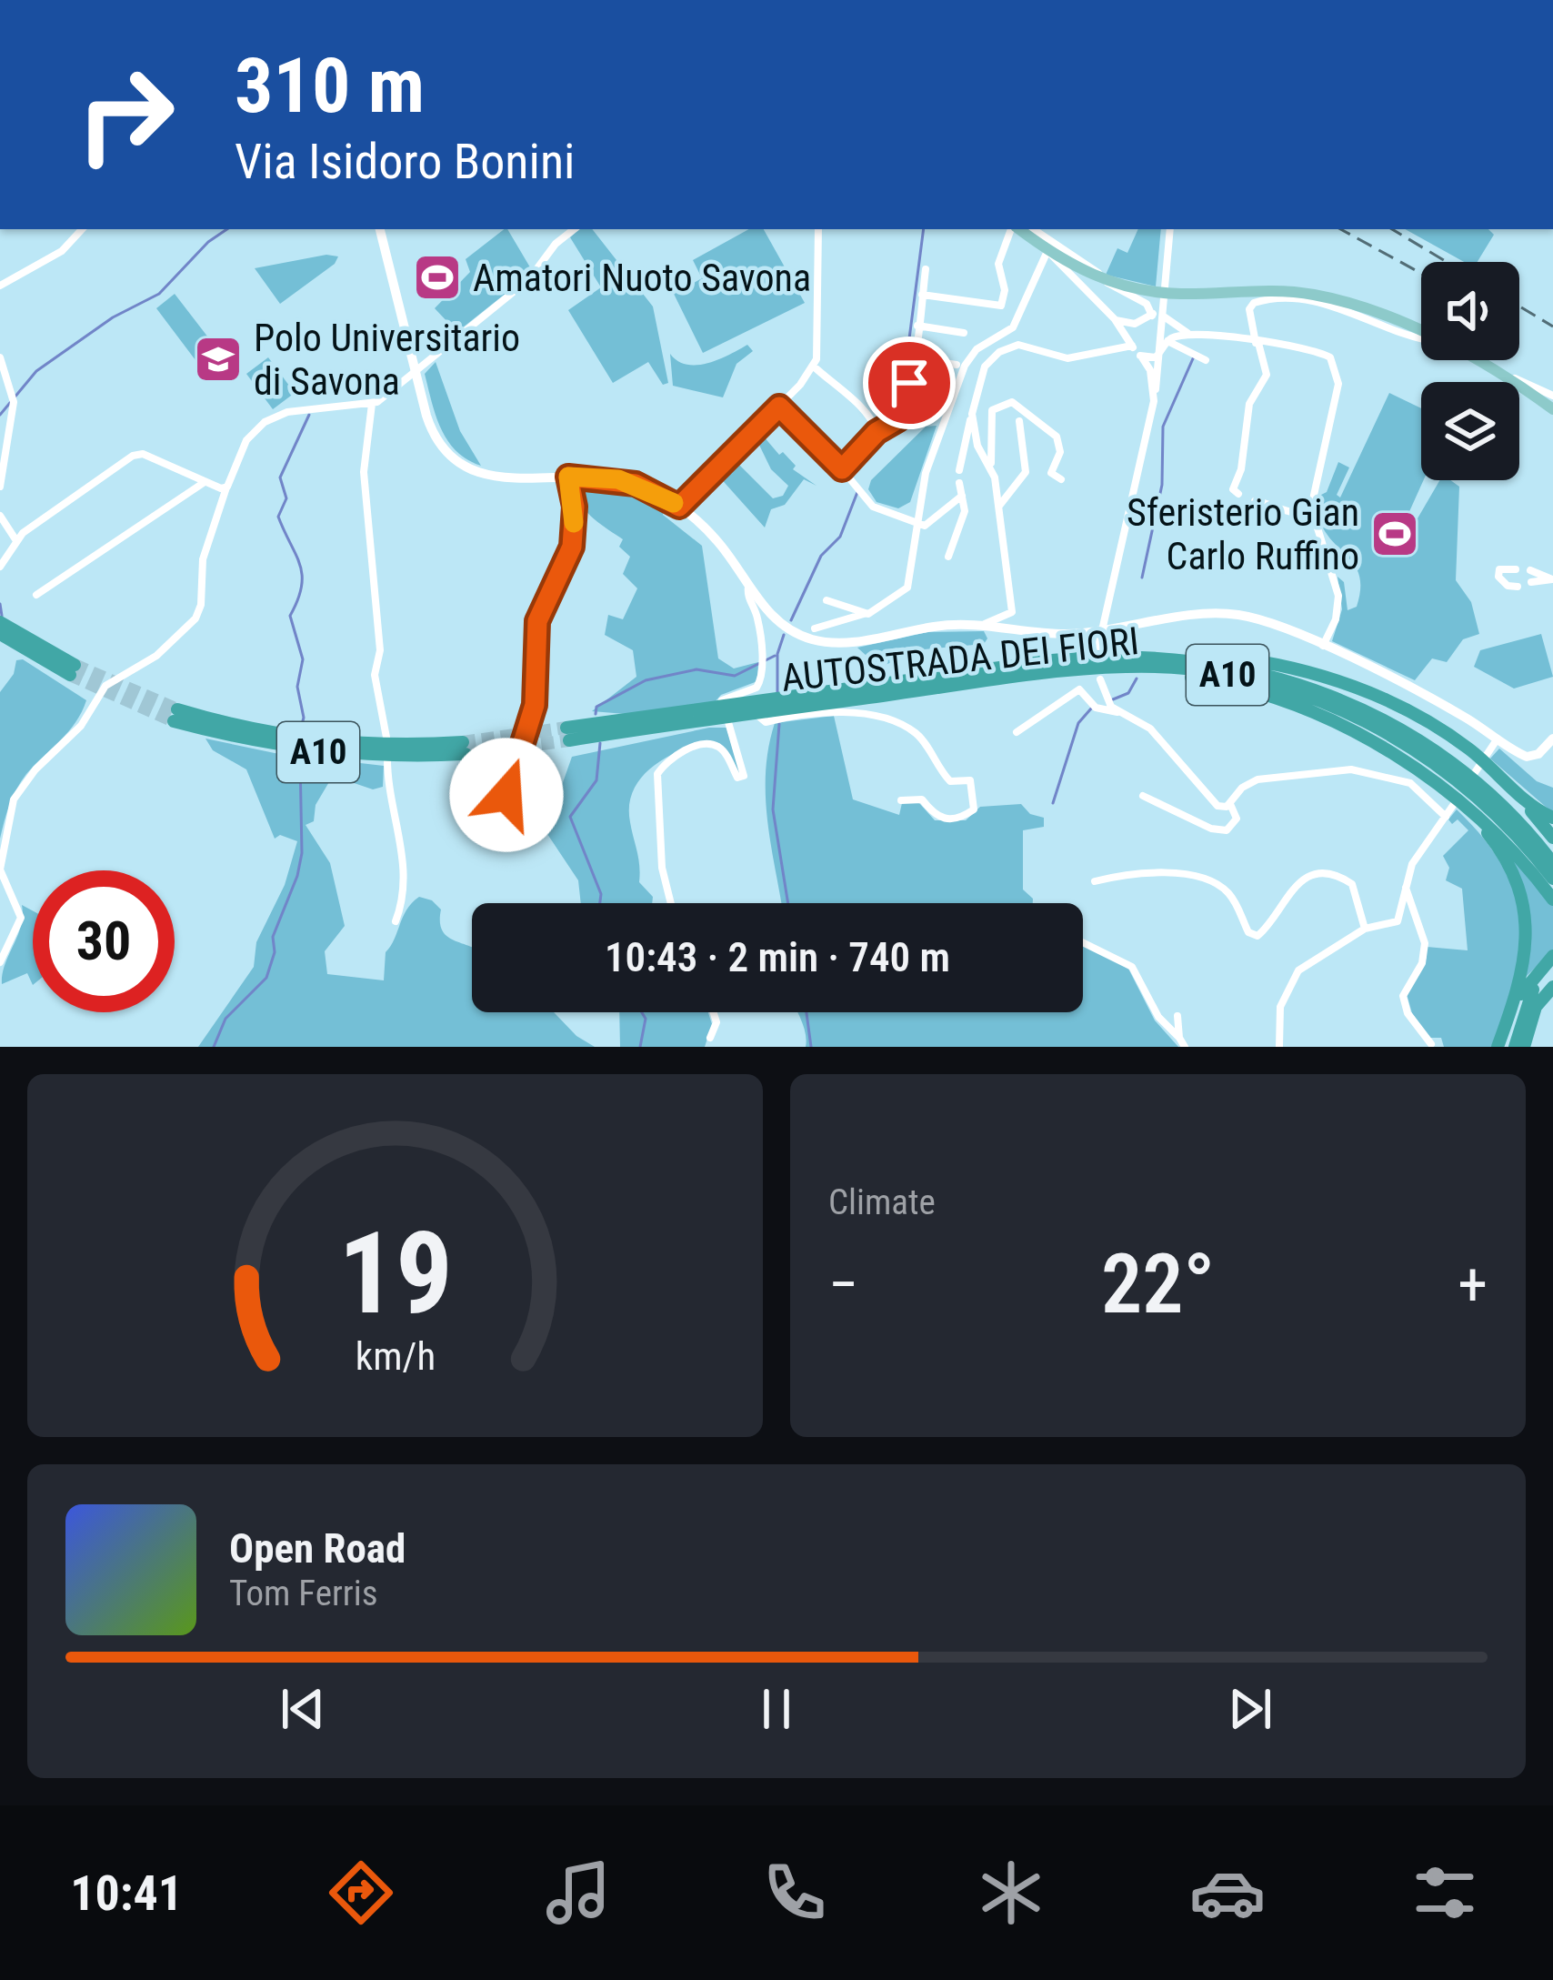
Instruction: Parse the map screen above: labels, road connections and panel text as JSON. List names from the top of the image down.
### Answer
{
  "streets": {
    "highway": ["AUTOSTRADA DEI FIORI", "A10"]
  },
  "crossings": [
    ["AUTOSTRADA DEI FIORI", "A10"]
  ],
  "places": {
    "sports": ["Amatori Nuoto Savona", "Sferisterio Gian Carlo Ruffino"],
    "school or university": ["Polo Universitario di Savona"]
  },
  "page": {
    "turn": ["310 m", "Via Isidoro Bonini"],
    "limit": "30",
    "trip": "10:43 · 2 min · 740 m",
    "tile": "Climate",
    "heat": ["−", "22°", "+"],
    "song": ["Open Road", "Tom Ferris"],
    "tabs": "10:41",
    "gauge": ["19", "km/h"]
  }
}
